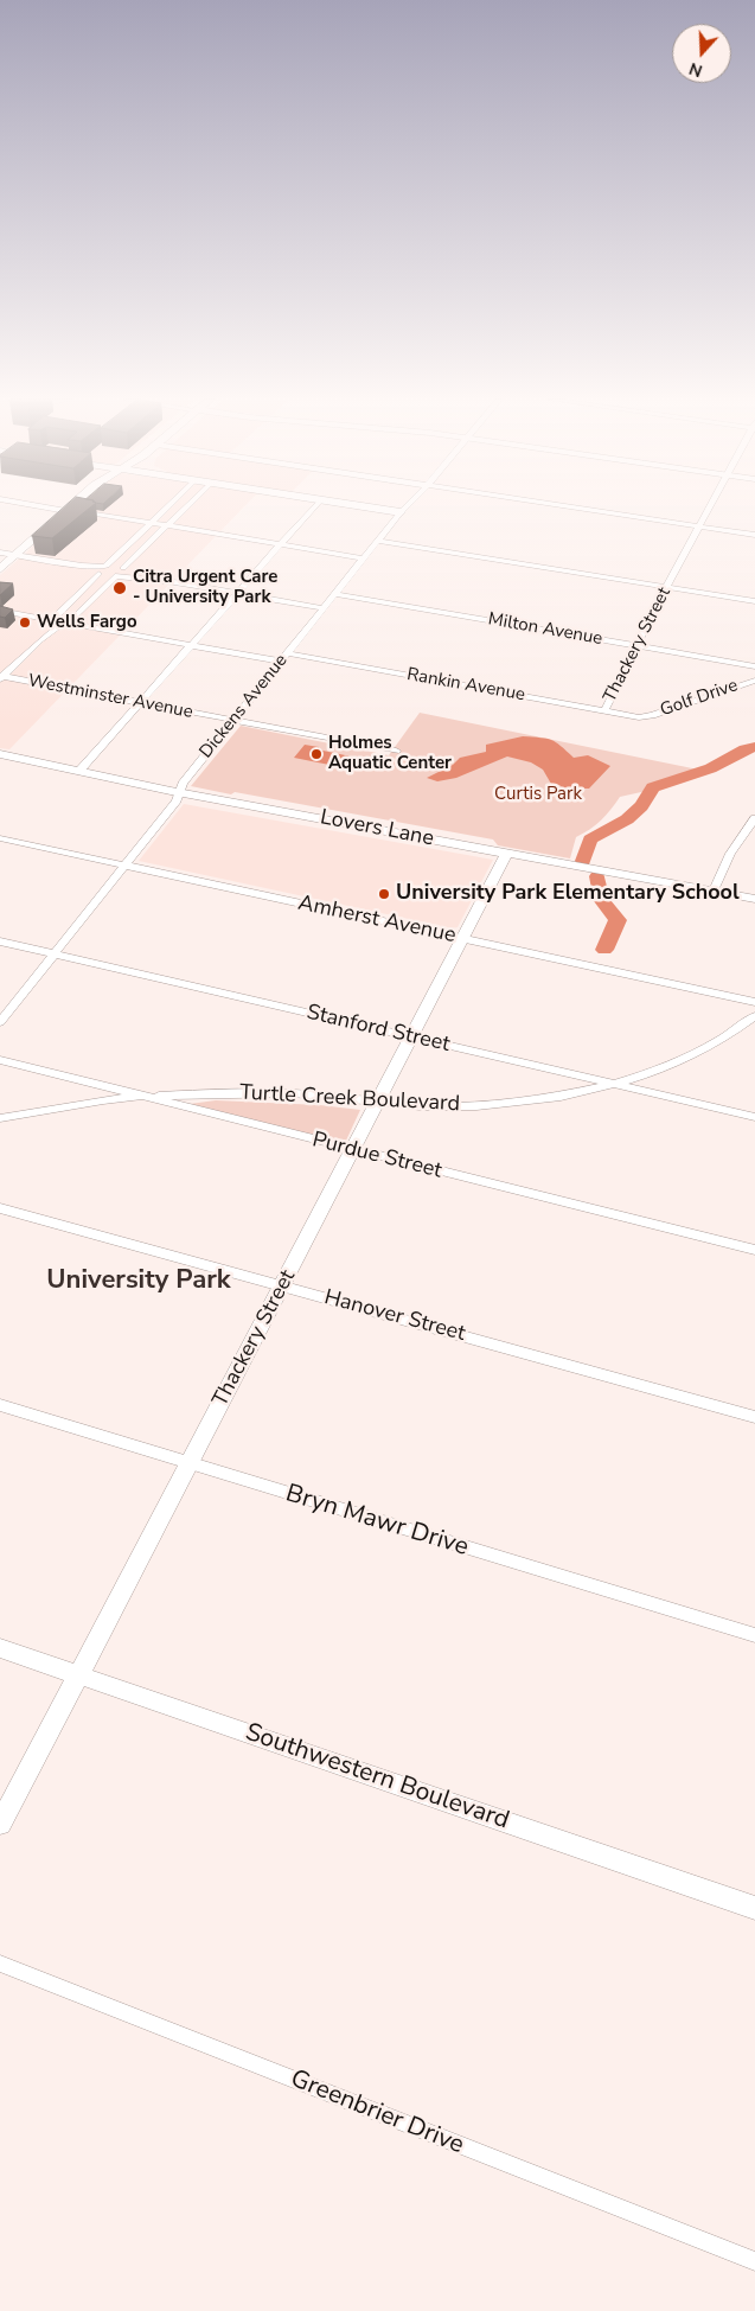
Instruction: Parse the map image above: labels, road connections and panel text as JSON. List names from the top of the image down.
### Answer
{
  "streets": {
    "street": [
      "Milton Avenue",
      "Thackery Street",
      "Rankin Avenue",
      "Westminster Avenue",
      "Golf Drive",
      "Dickens Avenue",
      "Lovers Lane",
      "Amherst Avenue",
      "Stanford Street",
      "Turtle Creek Boulevard",
      "Purdue Street",
      "Hanover Street",
      "Bryn Mawr Drive",
      "Southwestern Boulevard",
      "Greenbrier Drive"
    ]
  },
  "crossings": [
    ["Milton Avenue", "Thackery Street"],
    ["Milton Avenue", "Dickens Avenue"],
    ["Thackery Street", "Rankin Avenue"],
    ["Thackery Street", "Lovers Lane"],
    ["Thackery Street", "Amherst Avenue"],
    ["Thackery Street", "Stanford Street"],
    ["Thackery Street", "Turtle Creek Boulevard"],
    ["Thackery Street", "Purdue Street"],
    ["Thackery Street", "Hanover Street"],
    ["Thackery Street", "Bryn Mawr Drive"],
    ["Thackery Street", "Southwestern Boulevard"],
    ["Rankin Avenue", "Golf Drive"],
    ["Rankin Avenue", "Dickens Avenue"],
    ["Westminster Avenue", "Dickens Avenue"],
    ["Dickens Avenue", "Lovers Lane"],
    ["Dickens Avenue", "Amherst Avenue"],
    ["Dickens Avenue", "Stanford Street"],
    ["Stanford Street", "Turtle Creek Boulevard"],
    ["Turtle Creek Boulevard", "Purdue Street"]
  ],
  "districts": ["University Park"],
  "parks": ["Curtis Park"],
  "places": [
    "Citra Urgent Care - University Park",
    "Wells Fargo",
    "Holmes Aquatic Center",
    "University Park Elementary School"
  ],
  "north": "bottom"
}
